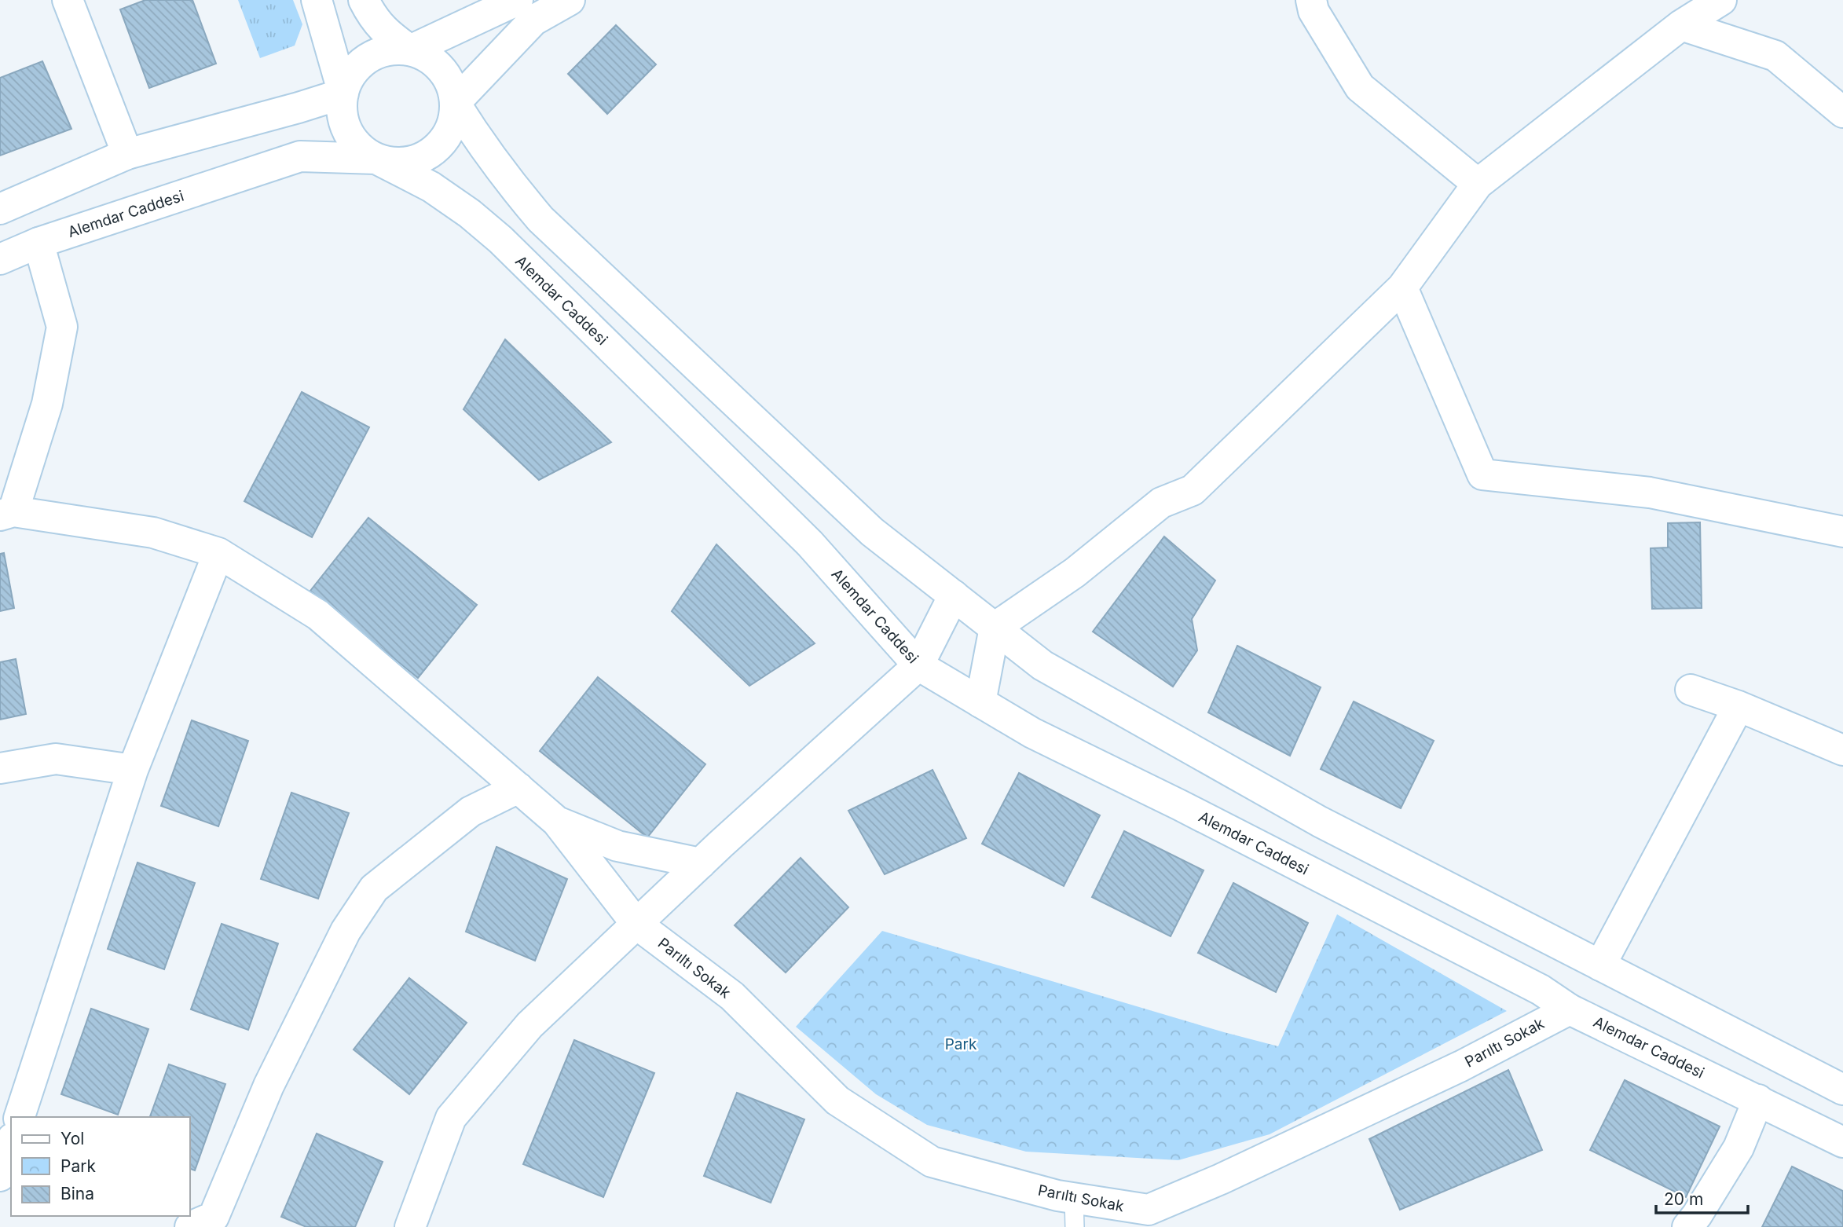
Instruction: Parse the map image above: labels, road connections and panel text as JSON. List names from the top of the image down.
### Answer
{
  "streets": {
    "street": ["Alemdar Caddesi", "Parıltı Sokak"]
  },
  "crossings": [
    ["Alemdar Caddesi", "Parıltı Sokak"]
  ],
  "parks": ["Park"],
  "legend": ["Yol", "Park", "Bina"],
  "scale_bar": "20 m"
}
